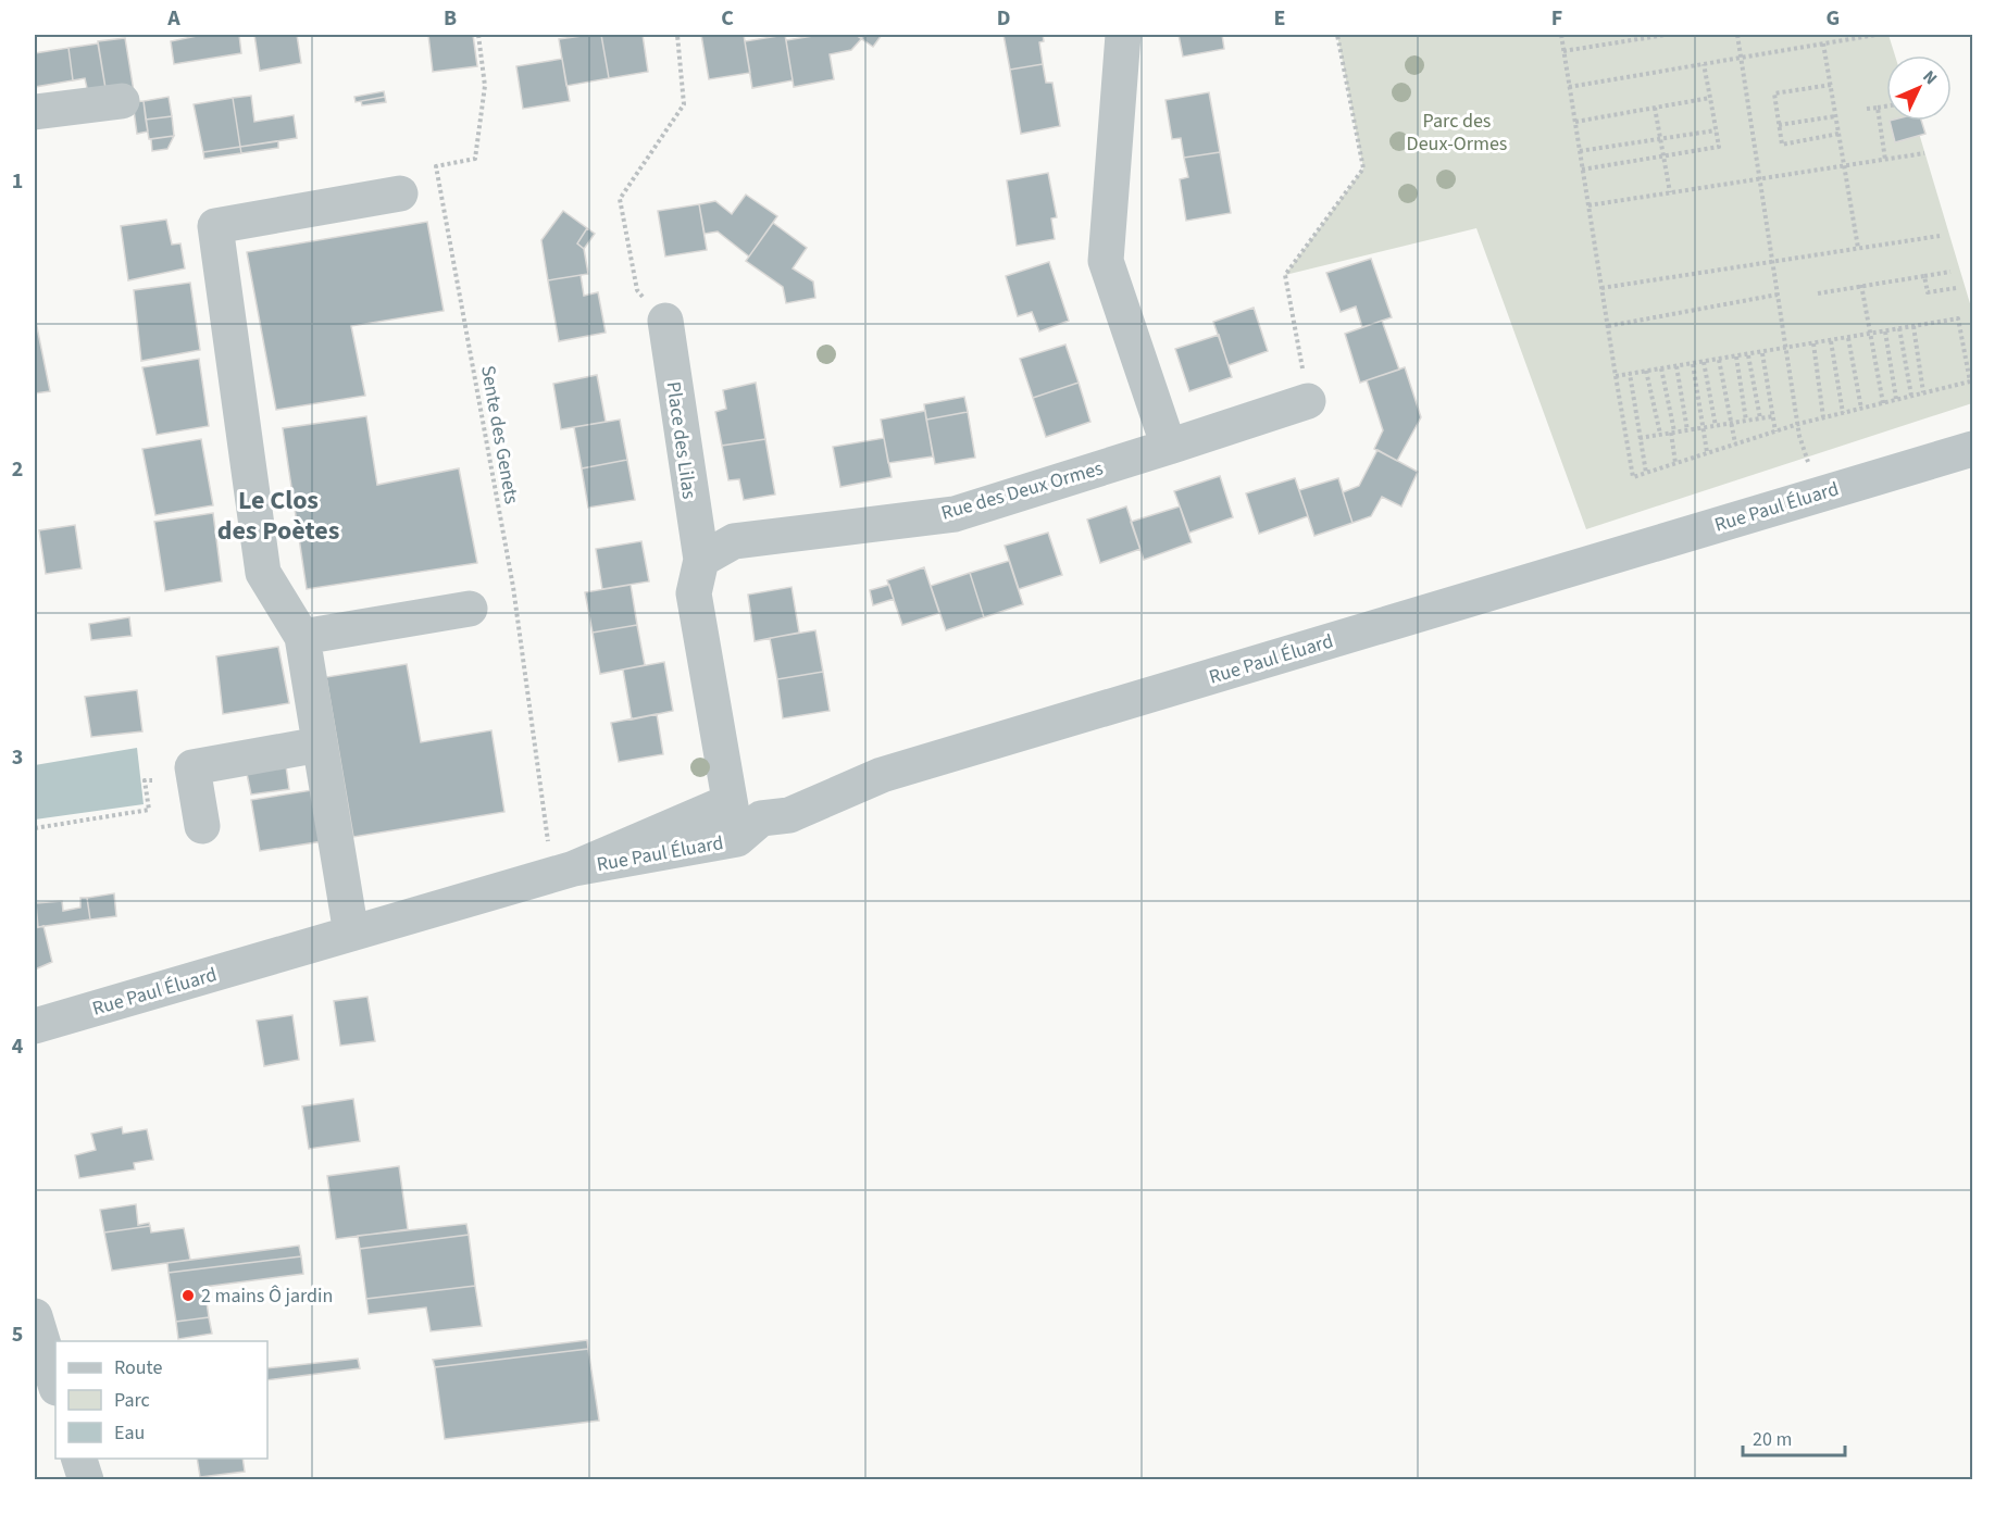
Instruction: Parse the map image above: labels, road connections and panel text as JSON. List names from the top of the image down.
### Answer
{
  "streets": {
    "street": ["Place des Lilas", "Rue des Deux Ormes", "Rue Paul Éluard"],
    "path": ["Sente des Genets"]
  },
  "crossings": [
    ["Sente des Genets", "Rue Paul Éluard"],
    ["Place des Lilas", "Rue des Deux Ormes"]
  ],
  "districts": ["Le Clos des Poètes"],
  "parks": ["Parc des Deux-Ormes"],
  "places": ["2 mains Ô jardin"],
  "legend": ["Route", "Parc", "Eau"],
  "scale_bar": "20 m",
  "north": "top right",
  "grid": {
    "columns": [
      "A",
      "B",
      "C",
      "D",
      "E",
      "F",
      "G"
    ],
    "rows": [
      "1",
      "2",
      "3",
      "4",
      "5"
    ]
  }
}
